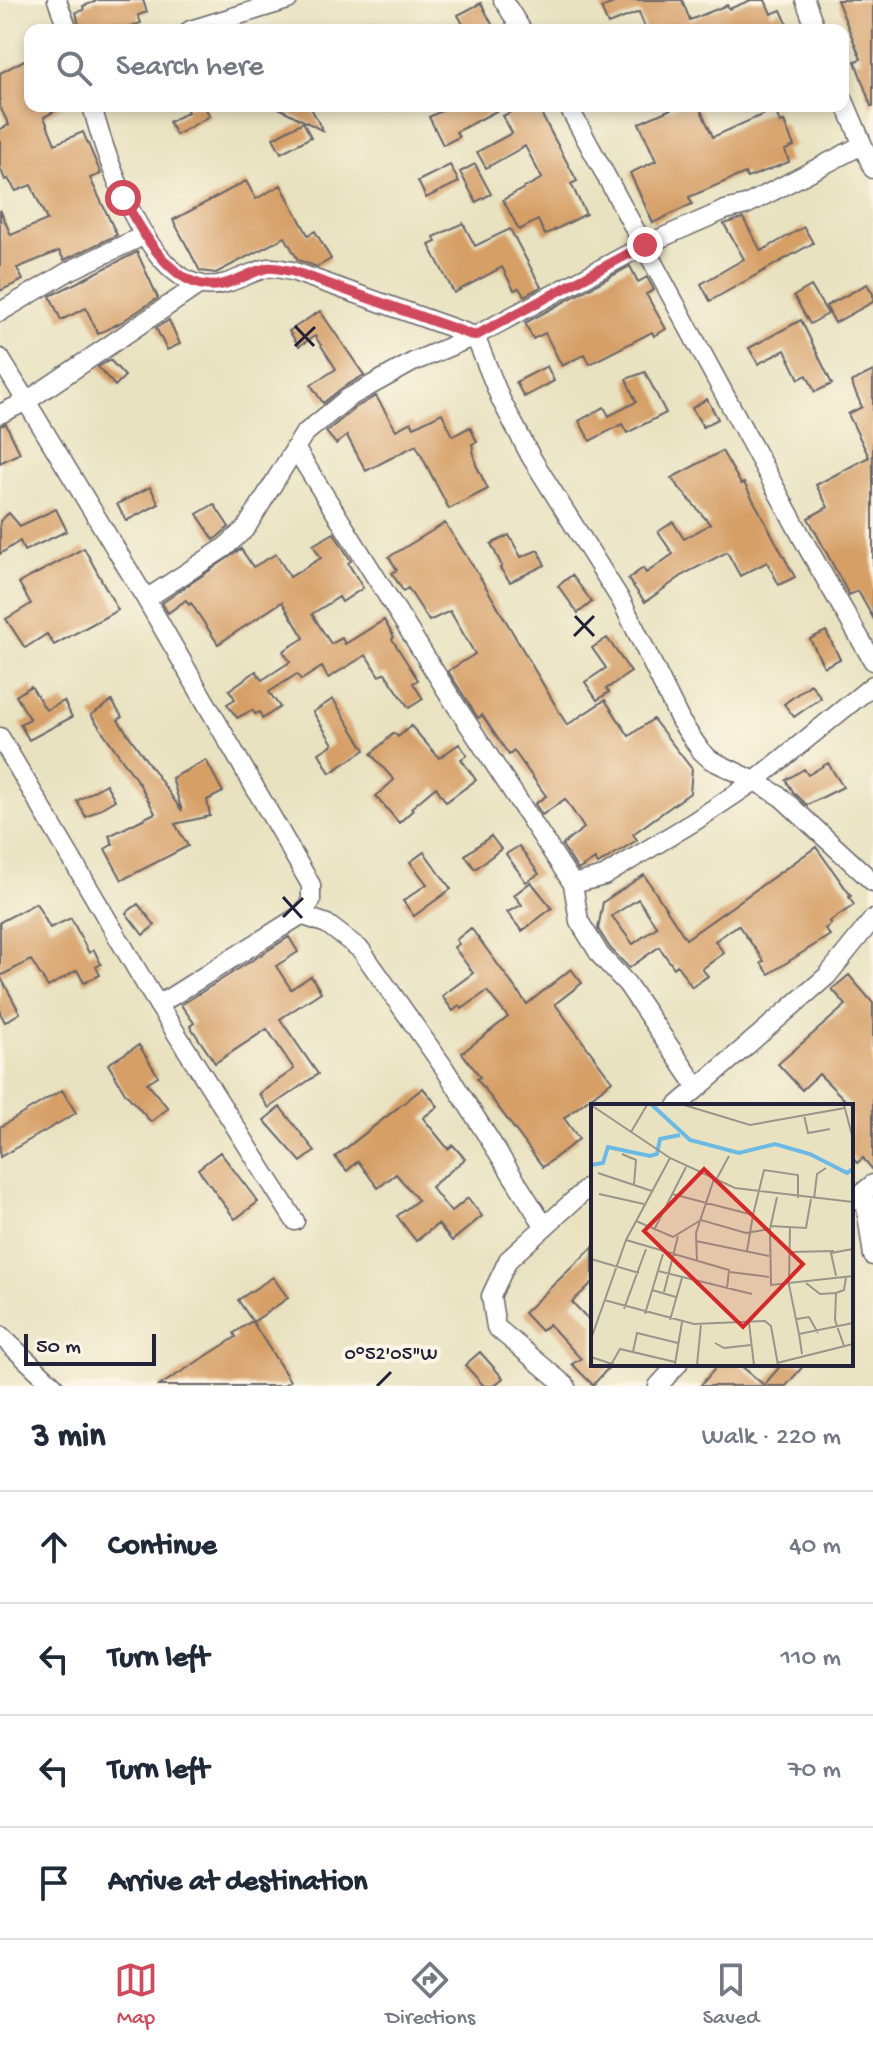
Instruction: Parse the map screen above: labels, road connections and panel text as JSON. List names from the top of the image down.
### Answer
{
  "scale_bar": "50 m",
  "page": {
    "search": "Search here",
    "scale": "50 m",
    "heading": ["3 min", "Walk · 220 m"],
    "list": [
      ["Continue", "40 m"],
      ["Turn left", "110 m"],
      ["Turn left", "70 m"],
      "Arrive at destination"
    ],
    "nav": ["Map", "Directions", "Saved"]
  },
  "coordinates": ["0°52'05\"W"]
}
